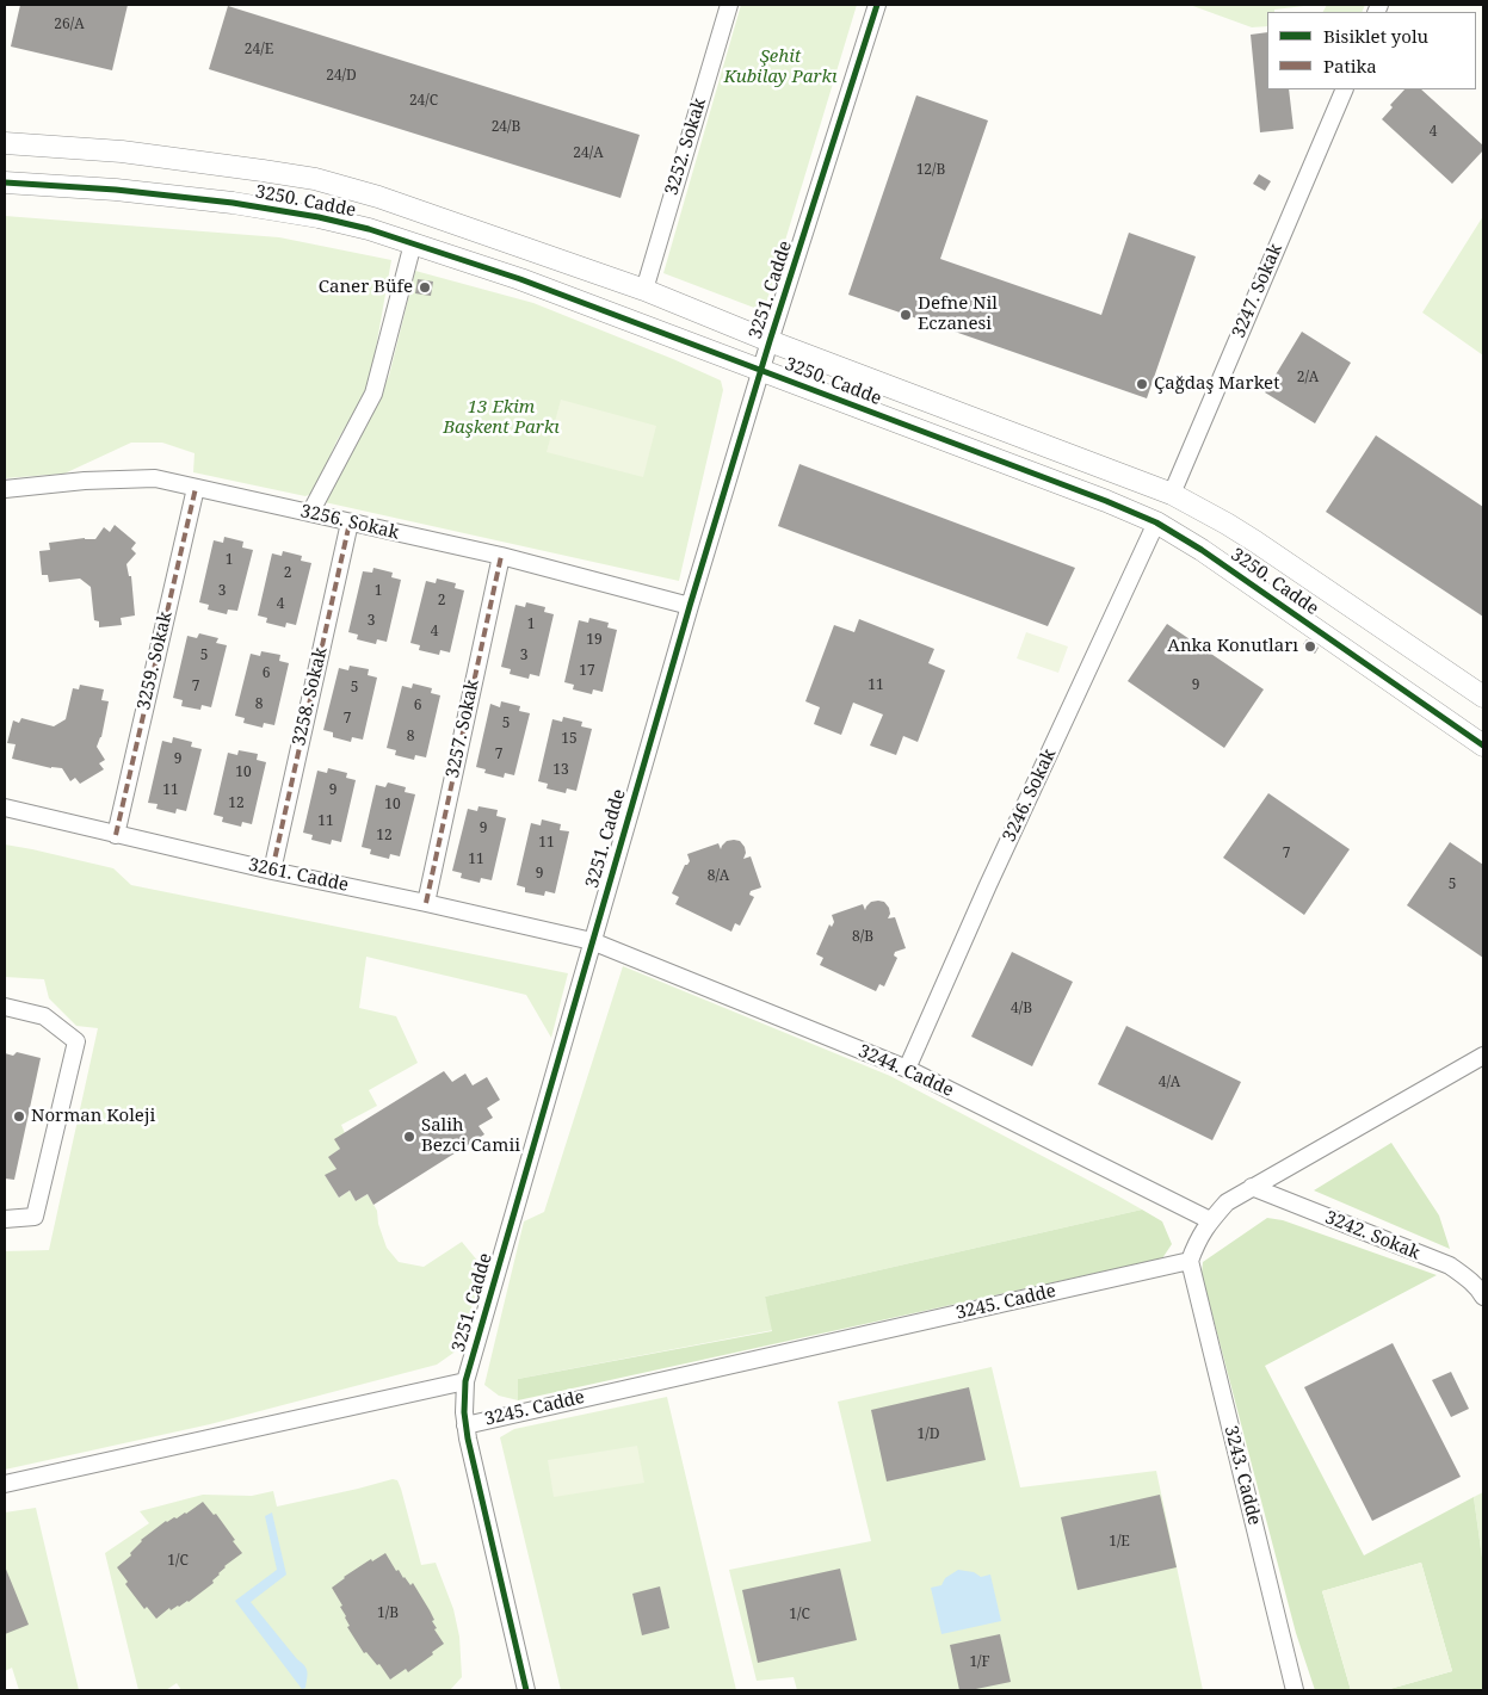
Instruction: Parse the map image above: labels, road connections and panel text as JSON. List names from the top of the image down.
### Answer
{
  "streets": {
    "street": [
      "3252. Sokak",
      "3250. Cadde",
      "3251. Cadde",
      "3247. Sokak",
      "3256. Sokak",
      "3259. Sokak",
      "3258. Sokak",
      "3257. Sokak",
      "3246. Sokak",
      "3261. Cadde",
      "3244. Cadde",
      "3242. Sokak",
      "3245. Cadde",
      "3243. Cadde"
    ]
  },
  "crossings": [
    ["3252. Sokak", "3250. Cadde"],
    ["3250. Cadde", "3251. Cadde"],
    ["3250. Cadde", "3247. Sokak"],
    ["3250. Cadde", "3246. Sokak"],
    ["3251. Cadde", "3256. Sokak"],
    ["3251. Cadde", "3261. Cadde"],
    ["3251. Cadde", "3244. Cadde"],
    ["3251. Cadde", "3245. Cadde"],
    ["3256. Sokak", "3259. Sokak"],
    ["3256. Sokak", "3258. Sokak"],
    ["3256. Sokak", "3257. Sokak"],
    ["3259. Sokak", "3261. Cadde"],
    ["3258. Sokak", "3261. Cadde"],
    ["3257. Sokak", "3261. Cadde"],
    ["3246. Sokak", "3244. Cadde"],
    ["3261. Cadde", "3244. Cadde"],
    ["3245. Cadde", "3243. Cadde"]
  ],
  "parks": ["Şehit Kubilay Parkı", "13 Ekim Başkent Parkı"],
  "places": [
    "Caner Büfe",
    "Defne Nil Eczanesi",
    "Çağdaş Market",
    "Anka Konutları",
    "Norman Koleji",
    "Salih Bezci Camii"
  ],
  "house_numbers": [
    "26/A",
    "24/E",
    "24/D",
    "24/C",
    "24/B",
    "4",
    "24/A",
    "12/B",
    "2/A",
    "1",
    "2",
    "3",
    "1",
    "2",
    "4",
    "3",
    "1",
    "4",
    "19",
    "5",
    "3",
    "17",
    "6",
    "11",
    "9",
    "7",
    "5",
    "8",
    "6",
    "7",
    "5",
    "8",
    "15",
    "7",
    "9",
    "13",
    "10",
    "11",
    "9",
    "12",
    "10",
    "11",
    "9",
    "12",
    "11",
    "7",
    "11",
    "9",
    "8/A",
    "5",
    "8/B",
    "4/B",
    "4/A",
    "1/D",
    "1/E",
    "1/C",
    "1/B",
    "1/C",
    "1/F"
  ],
  "legend": ["Bisiklet yolu", "Patika"]
}
